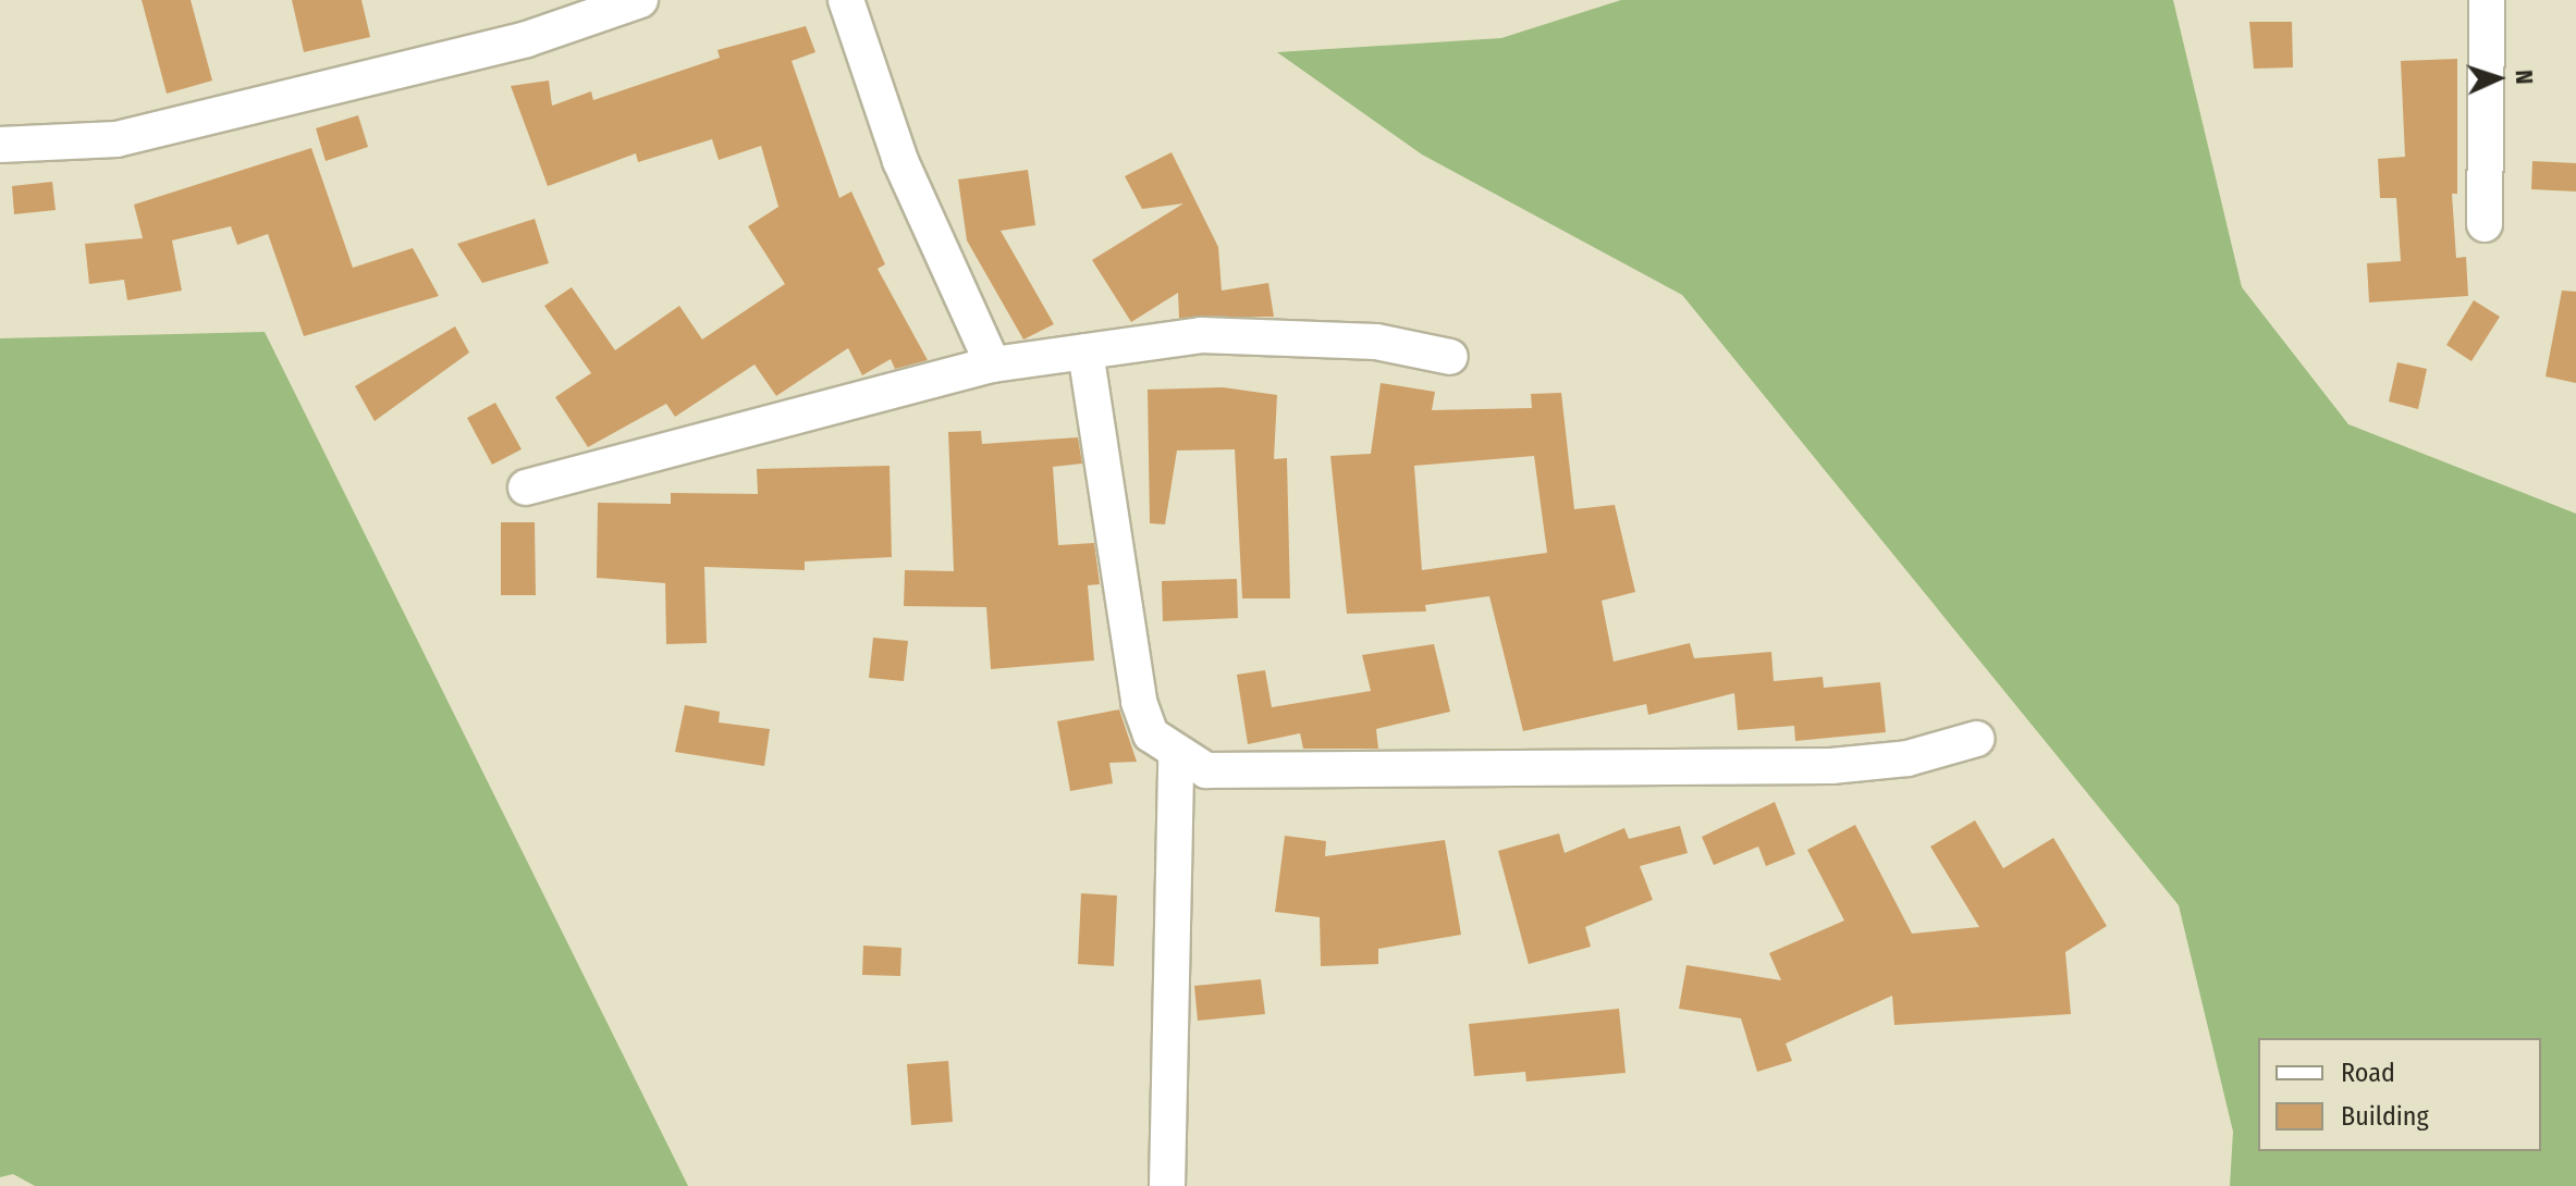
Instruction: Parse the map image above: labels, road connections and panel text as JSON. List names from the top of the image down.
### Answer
{
  "legend": ["Road", "Building"],
  "north": "right"
}
